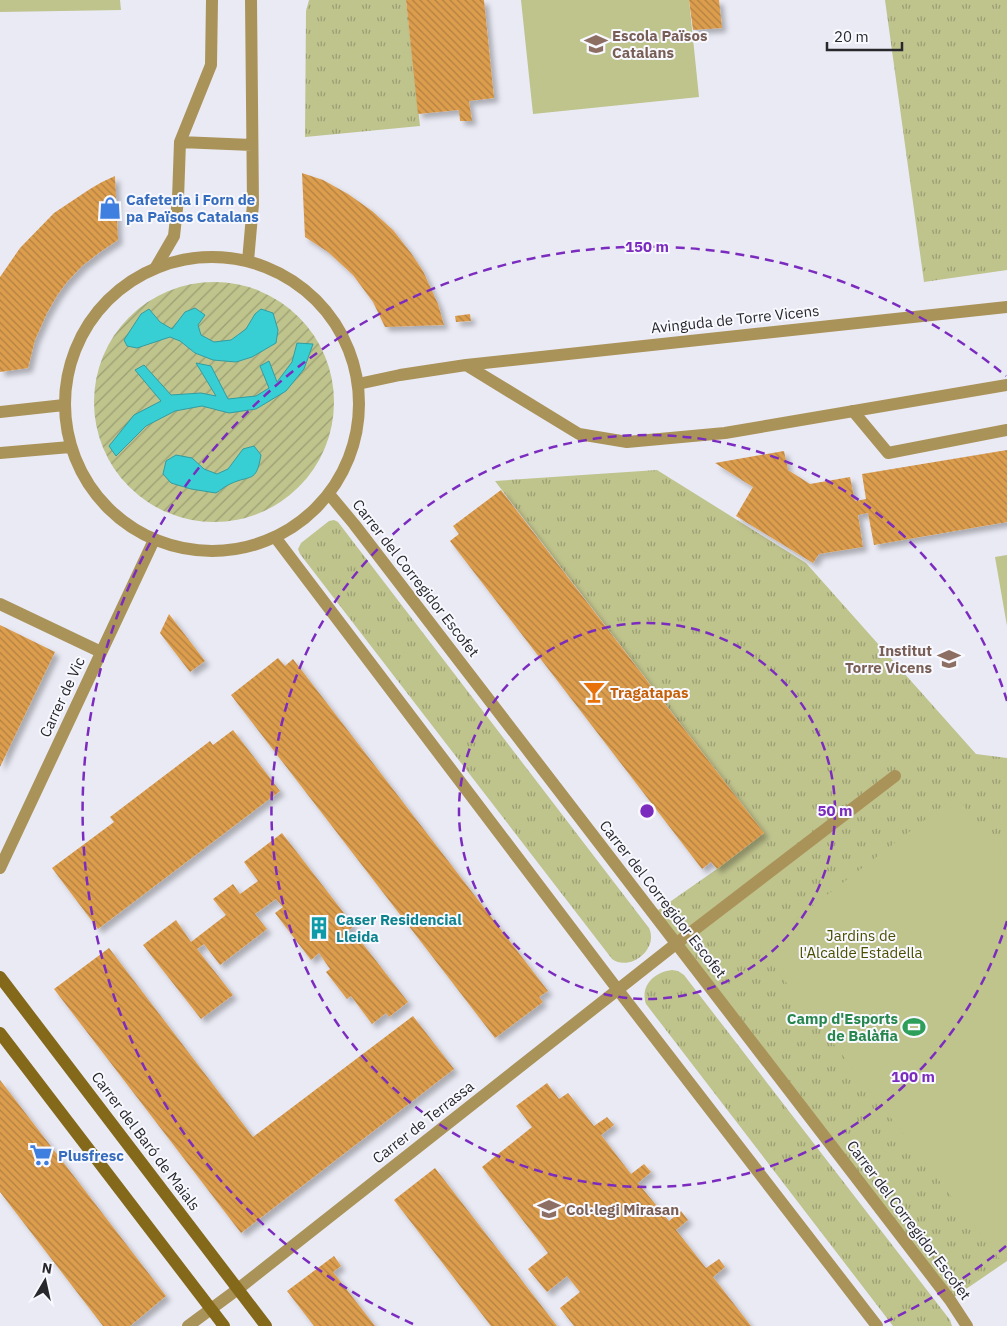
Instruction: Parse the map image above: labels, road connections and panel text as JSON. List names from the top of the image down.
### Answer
{
  "streets": {
    "main road": ["Carrer del Baró de Maials"],
    "street": [
      "Avinguda de Torre Vicens",
      "Carrer del Corregidor Escofet",
      "Carrer de Vic",
      "Carrer de Terrassa"
    ]
  },
  "crossings": [
    ["Carrer del Corregidor Escofet", "Carrer de Terrassa"],
    ["Carrer de Terrassa", "Carrer del Baró de Maials"]
  ],
  "parks": ["Jardins de l'Alcalde Estadella"],
  "places": {
    "school or university": ["Escola Països Catalans", "Institut Torre Vicens", "Col·legi Mirasan"],
    "shop": ["Cafeteria i Forn de pa Països Catalans"],
    "bar": ["Tragatapas"],
    "building": ["Caser Residencial Lleida"],
    "sports": ["Camp d'Esports de Balàfia"],
    "supermarket": ["Plusfresc"]
  },
  "scale_bar": "20 m",
  "north": "top",
  "rings": ["150 m", "50 m", "100 m"]
}
